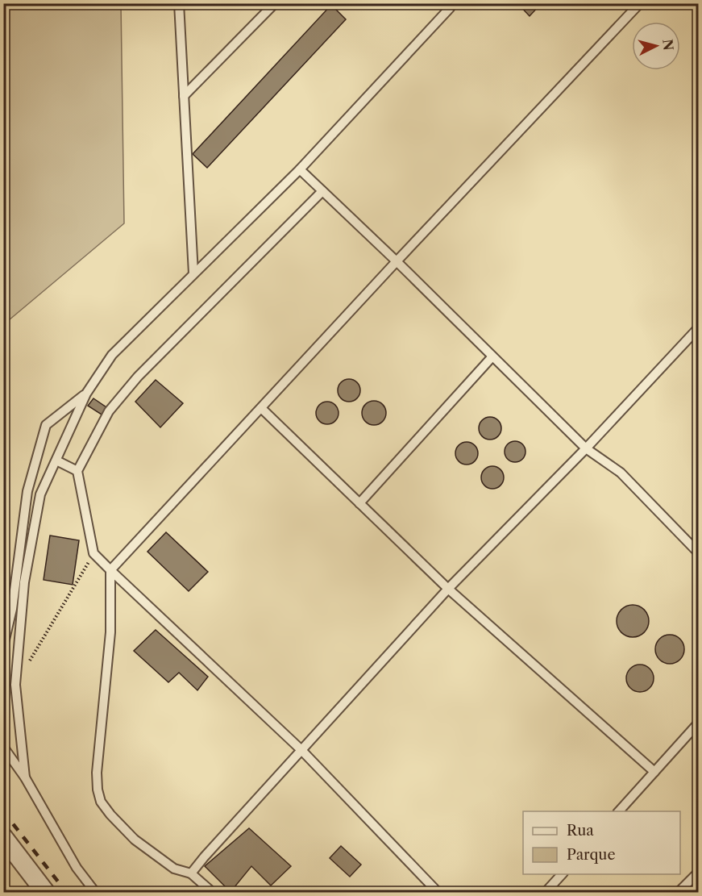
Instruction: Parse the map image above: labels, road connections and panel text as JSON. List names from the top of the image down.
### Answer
{
  "legend": ["Rua", "Parque"],
  "north": "right"
}
